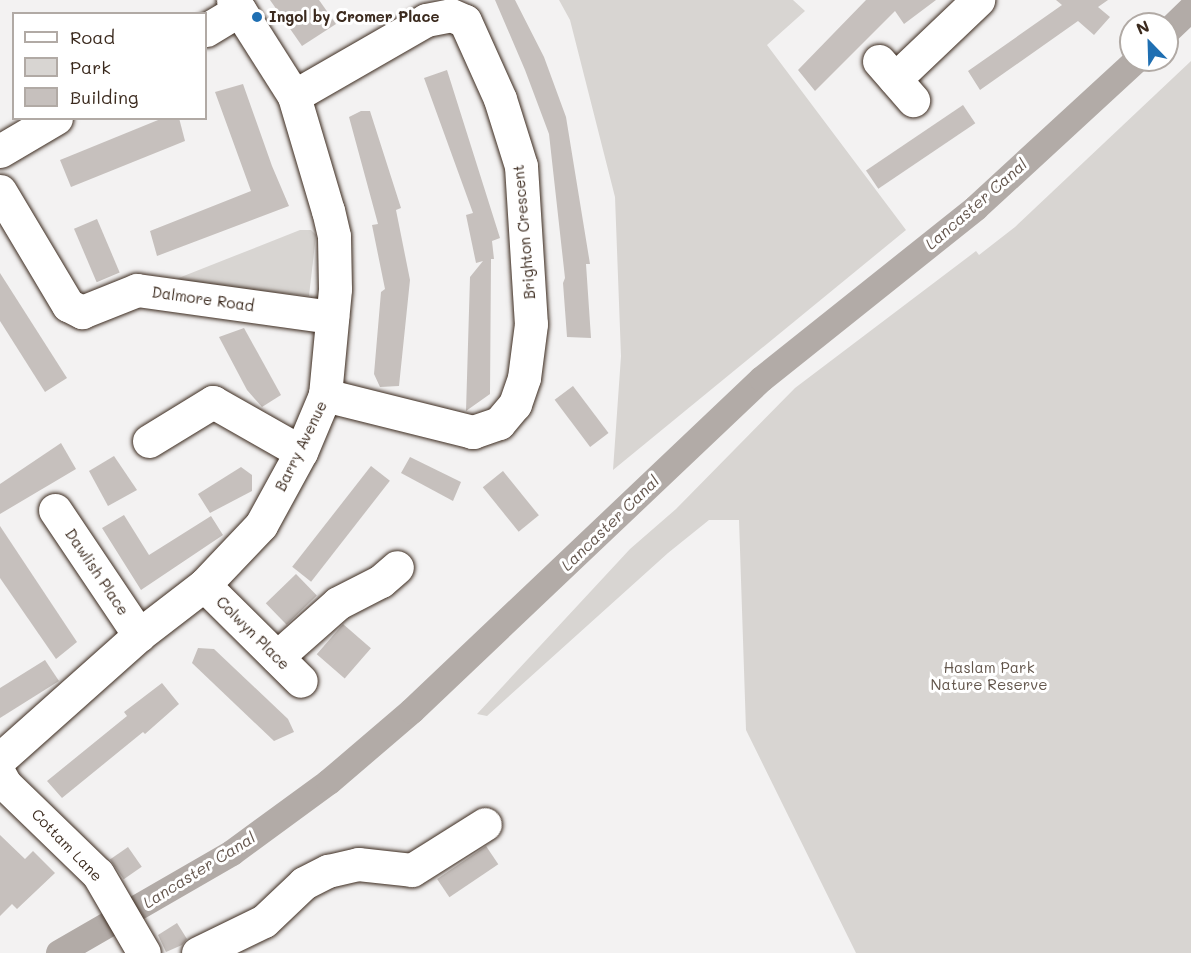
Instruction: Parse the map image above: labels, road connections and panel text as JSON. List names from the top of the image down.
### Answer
{
  "streets": {
    "street": [
      "Brighton Crescent",
      "Dalmore Road",
      "Barry Avenue",
      "Dawlish Place",
      "Colwyn Place",
      "Cottam Lane"
    ]
  },
  "crossings": [
    ["Brighton Crescent", "Barry Avenue"],
    ["Dalmore Road", "Barry Avenue"],
    ["Barry Avenue", "Dawlish Place"],
    ["Barry Avenue", "Colwyn Place"]
  ],
  "water": ["Lancaster Canal"],
  "parks": ["Haslam Park Nature Reserve"],
  "places": ["Ingol by Cromer Place"],
  "legend": ["Road", "Park", "Building"],
  "north": "top left"
}
